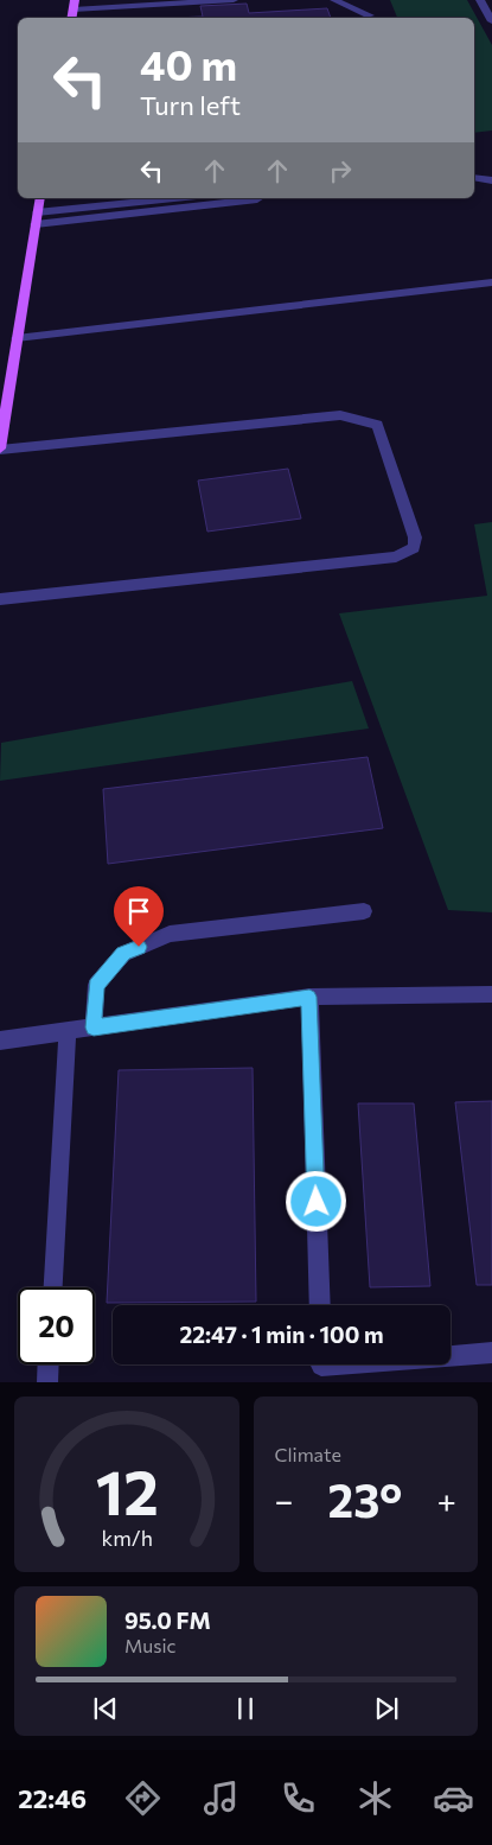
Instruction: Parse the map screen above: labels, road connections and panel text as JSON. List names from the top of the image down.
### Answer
{
  "page": {
    "turn": ["40 m", "Turn left"],
    "limit": "20",
    "trip": "22:47 · 1 min · 100 m",
    "tile": "Climate",
    "heat": ["−", "23°", "+"],
    "song": ["95.0 FM", "Music"],
    "tabs": "22:46",
    "gauge": ["12", "km/h"]
  }
}
